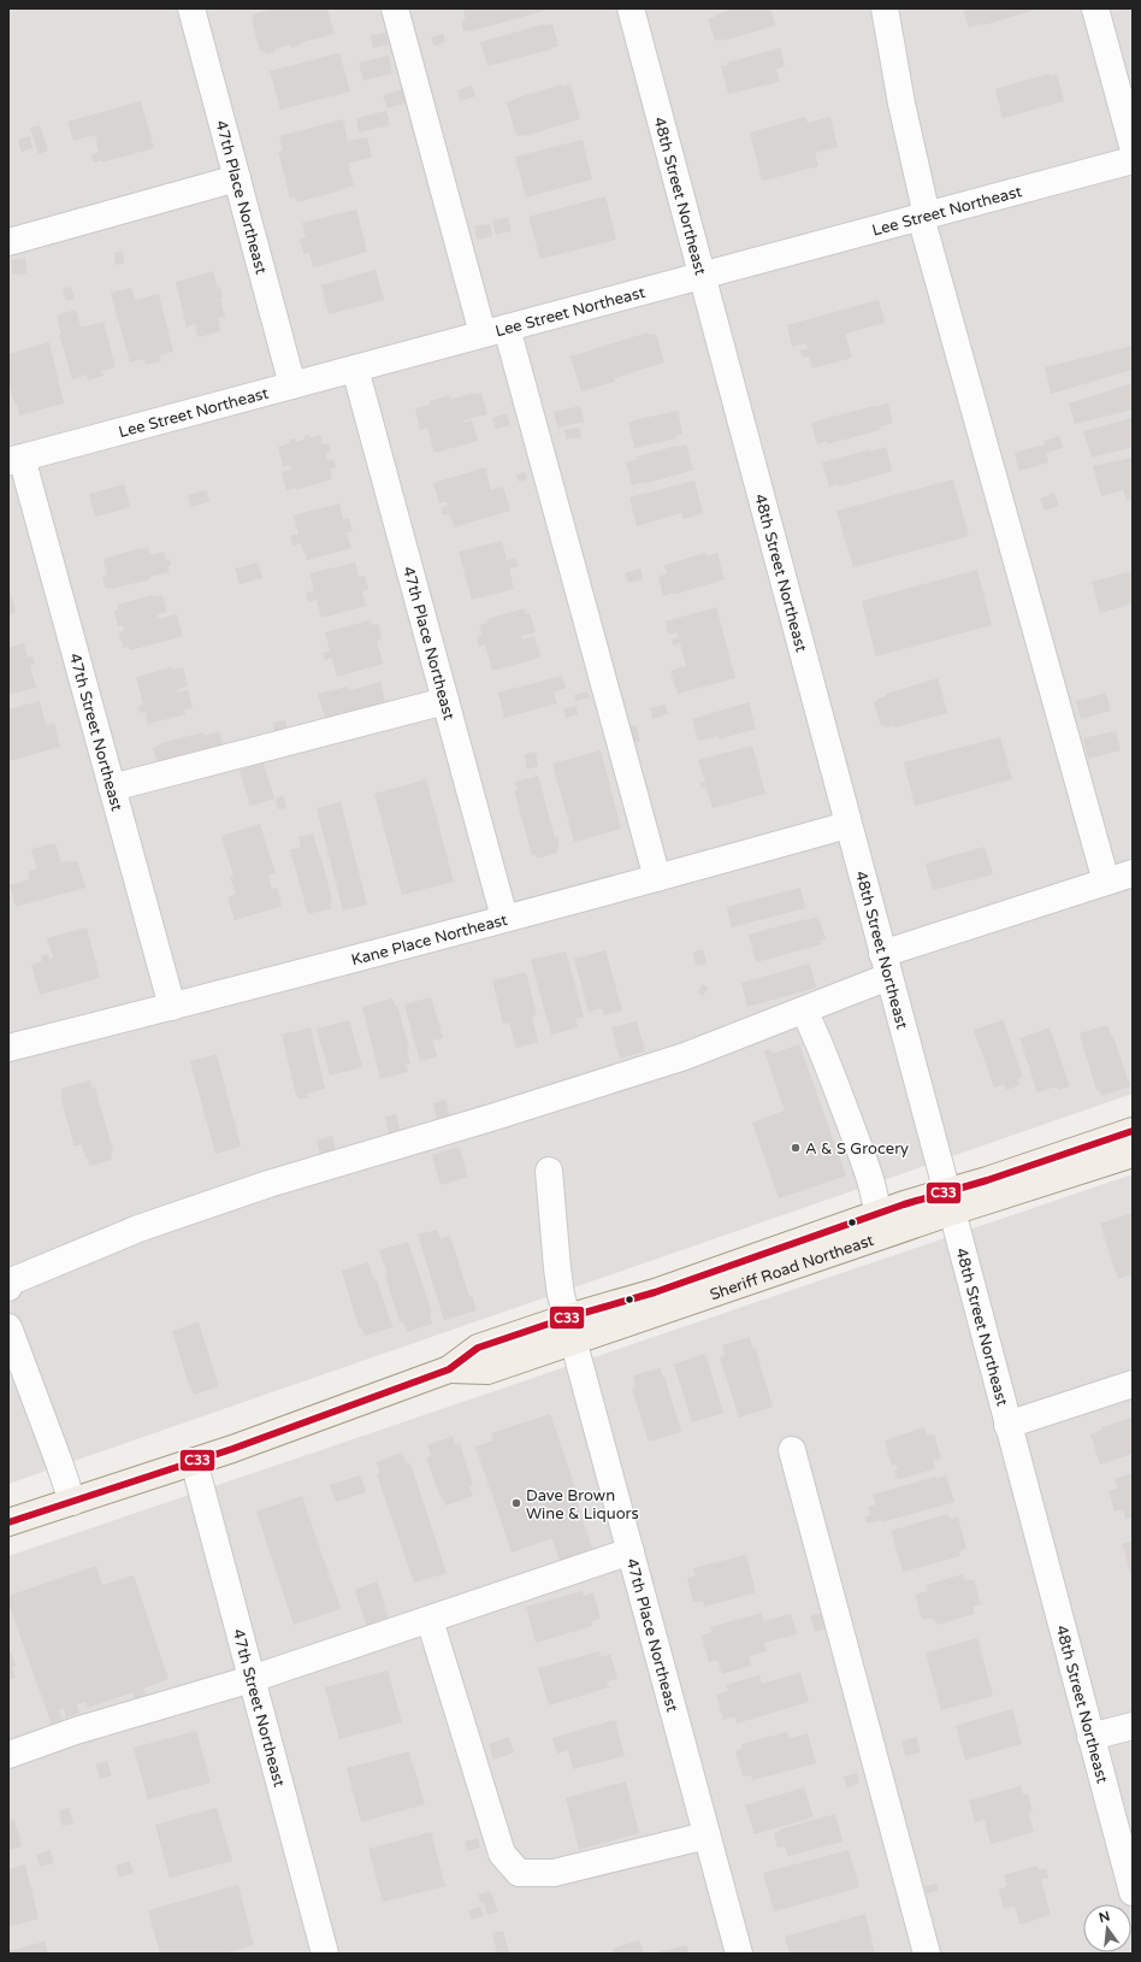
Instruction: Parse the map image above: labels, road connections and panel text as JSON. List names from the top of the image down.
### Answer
{
  "streets": {
    "main road": ["Sheriff Road Northeast"],
    "street": [
      "48th Street Northeast",
      "47th Place Northeast",
      "Lee Street Northeast",
      "47th Street Northeast",
      "Kane Place Northeast"
    ]
  },
  "crossings": [
    ["48th Street Northeast", "Lee Street Northeast"],
    ["48th Street Northeast", "Kane Place Northeast"],
    ["48th Street Northeast", "Sheriff Road Northeast"],
    ["47th Place Northeast", "Lee Street Northeast"],
    ["47th Place Northeast", "Kane Place Northeast"],
    ["47th Place Northeast", "Sheriff Road Northeast"],
    ["Lee Street Northeast", "47th Street Northeast"],
    ["47th Street Northeast", "Kane Place Northeast"],
    ["47th Street Northeast", "Sheriff Road Northeast"]
  ],
  "places": ["A & S Grocery", "Dave Brown Wine & Liquors"],
  "lines": ["transit line C33"],
  "north": "top"
}
